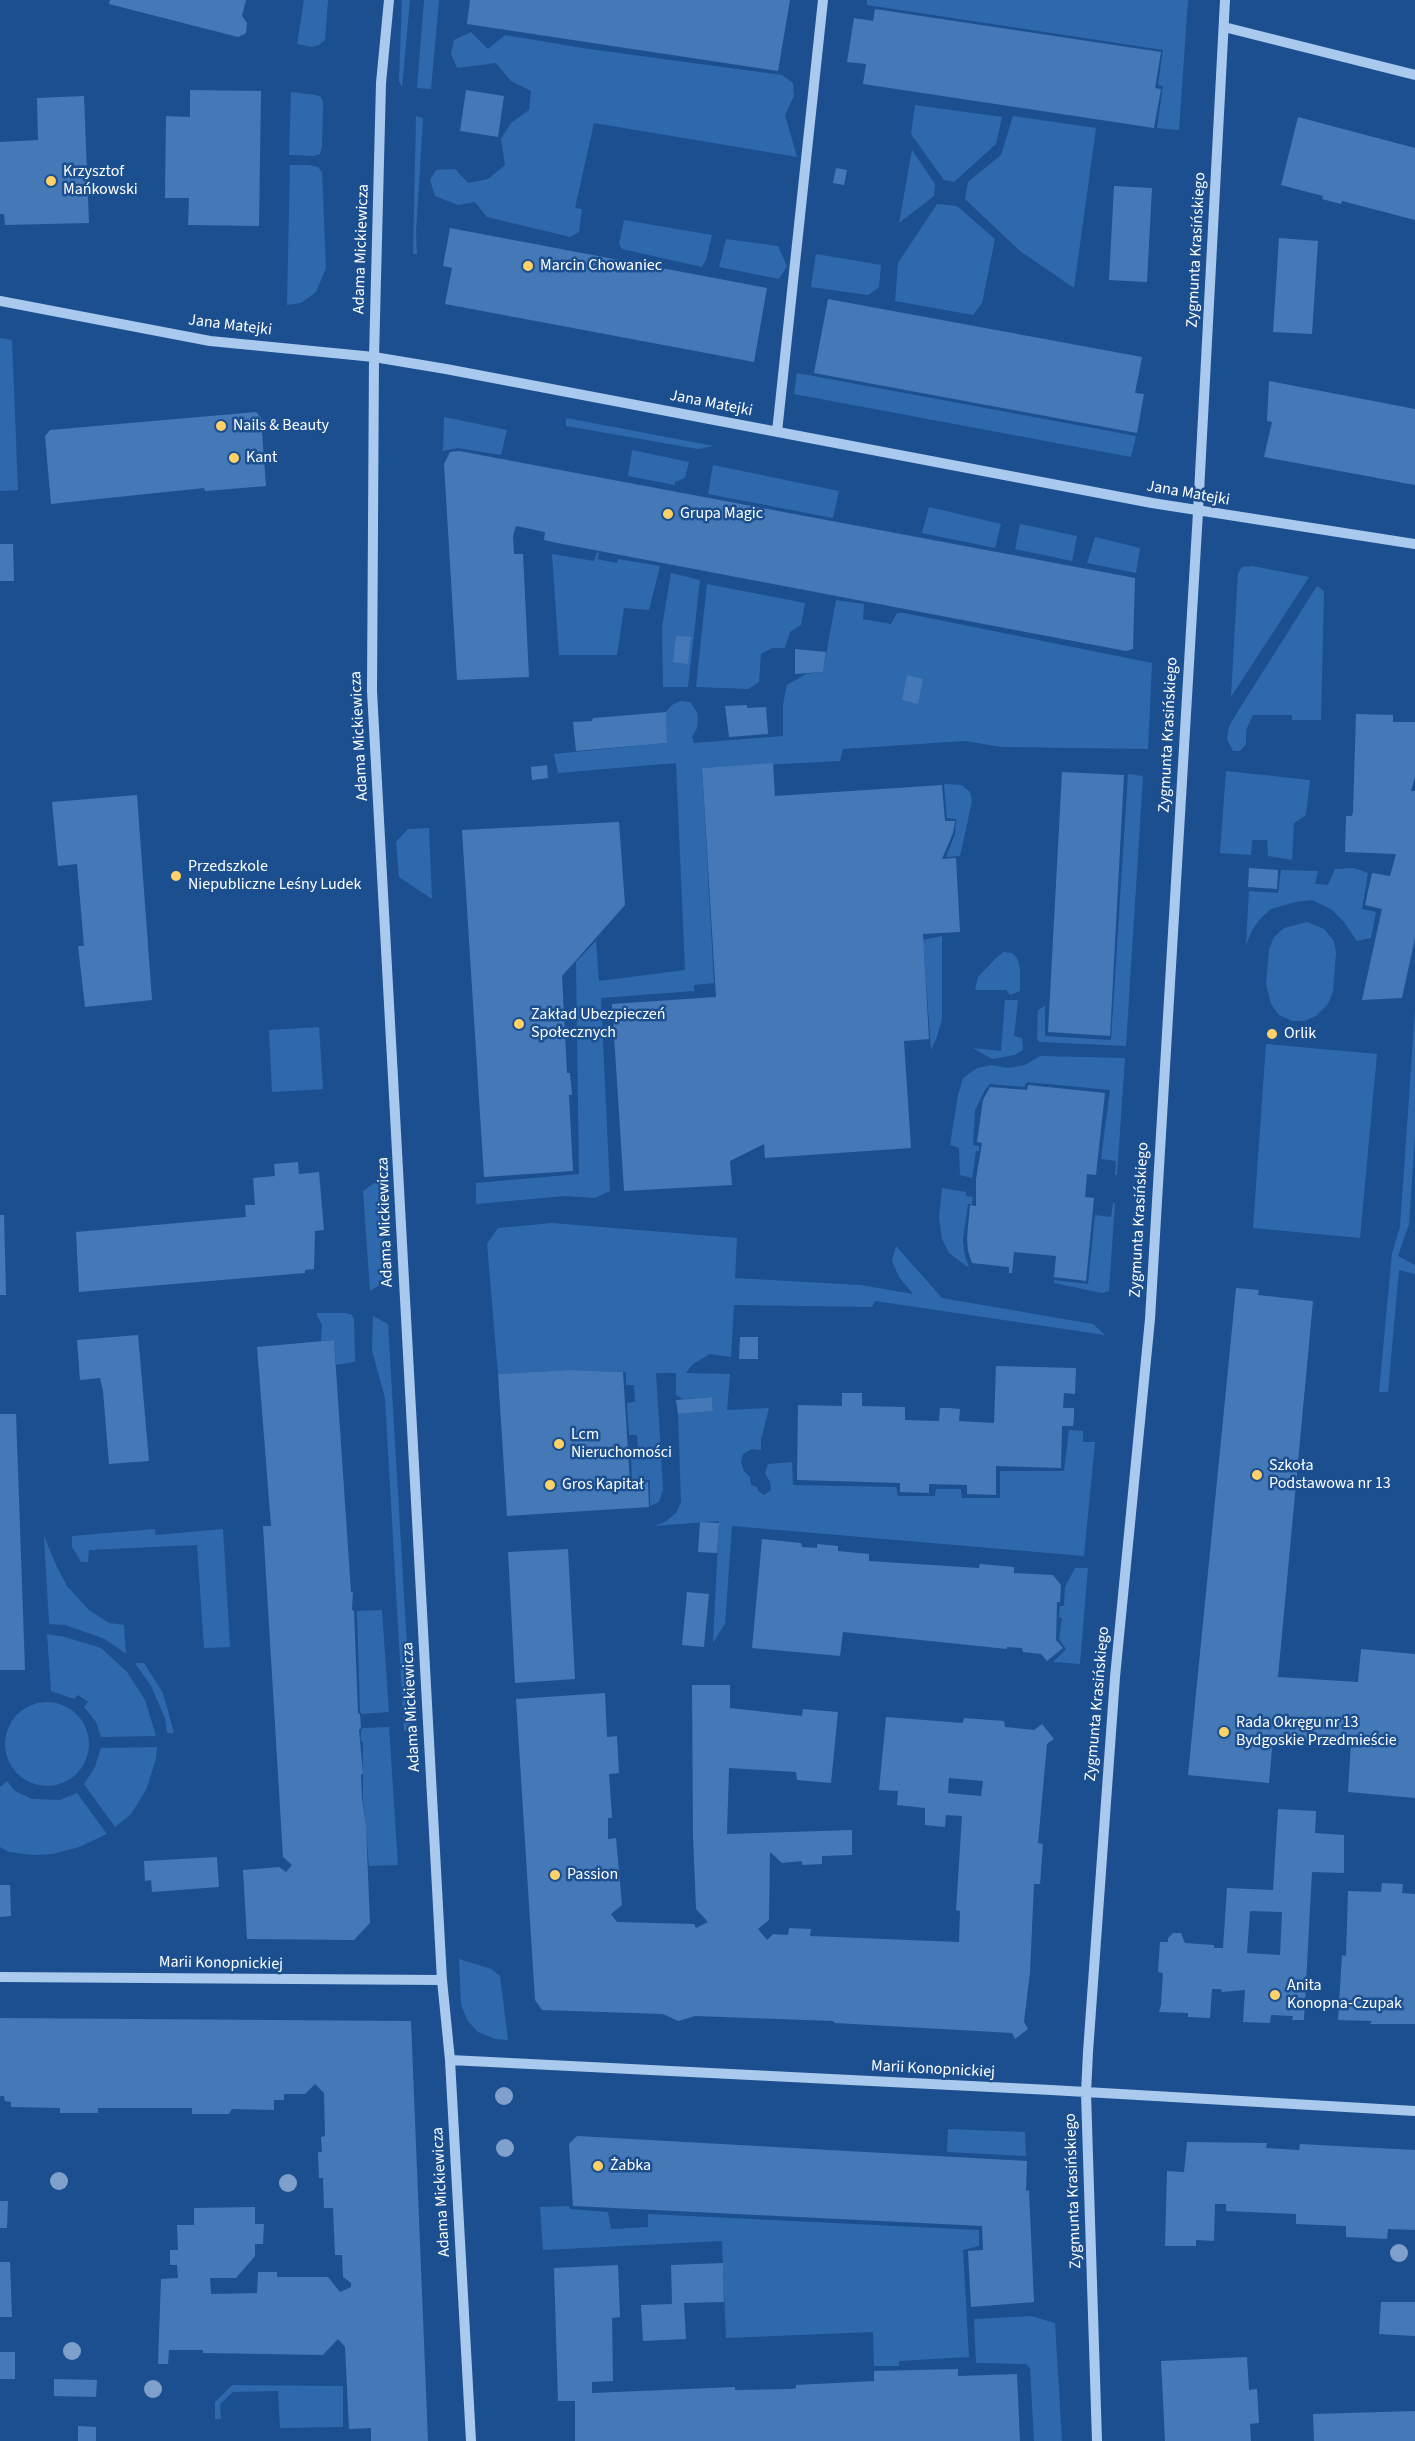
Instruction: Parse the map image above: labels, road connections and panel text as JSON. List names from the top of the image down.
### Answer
{
  "streets": {
    "street": [
      "Adama Mickiewicza",
      "Zygmunta Krasińskiego",
      "Jana Matejki",
      "Marii Konopnickiej"
    ]
  },
  "crossings": [
    ["Adama Mickiewicza", "Jana Matejki"],
    ["Adama Mickiewicza", "Marii Konopnickiej"],
    ["Zygmunta Krasińskiego", "Jana Matejki"],
    ["Zygmunta Krasińskiego", "Marii Konopnickiej"]
  ],
  "places": [
    "Krzysztof Mańkowski",
    "Marcin Chowaniec",
    "Nails & Beauty",
    "Kant",
    "Grupa Magic",
    "Przedszkole Niepubliczne Leśny Ludek",
    "Zakład Ubezpieczeń Społecznych",
    "Orlik",
    "Lcm Nieruchomości",
    "Szkoła Podstawowa nr 13",
    "Gros Kapitał",
    "Rada Okręgu nr 13 Bydgoskie Przedmieście",
    "Passion",
    "Anita Konopna-Czupak",
    "Żabka"
  ]
}
